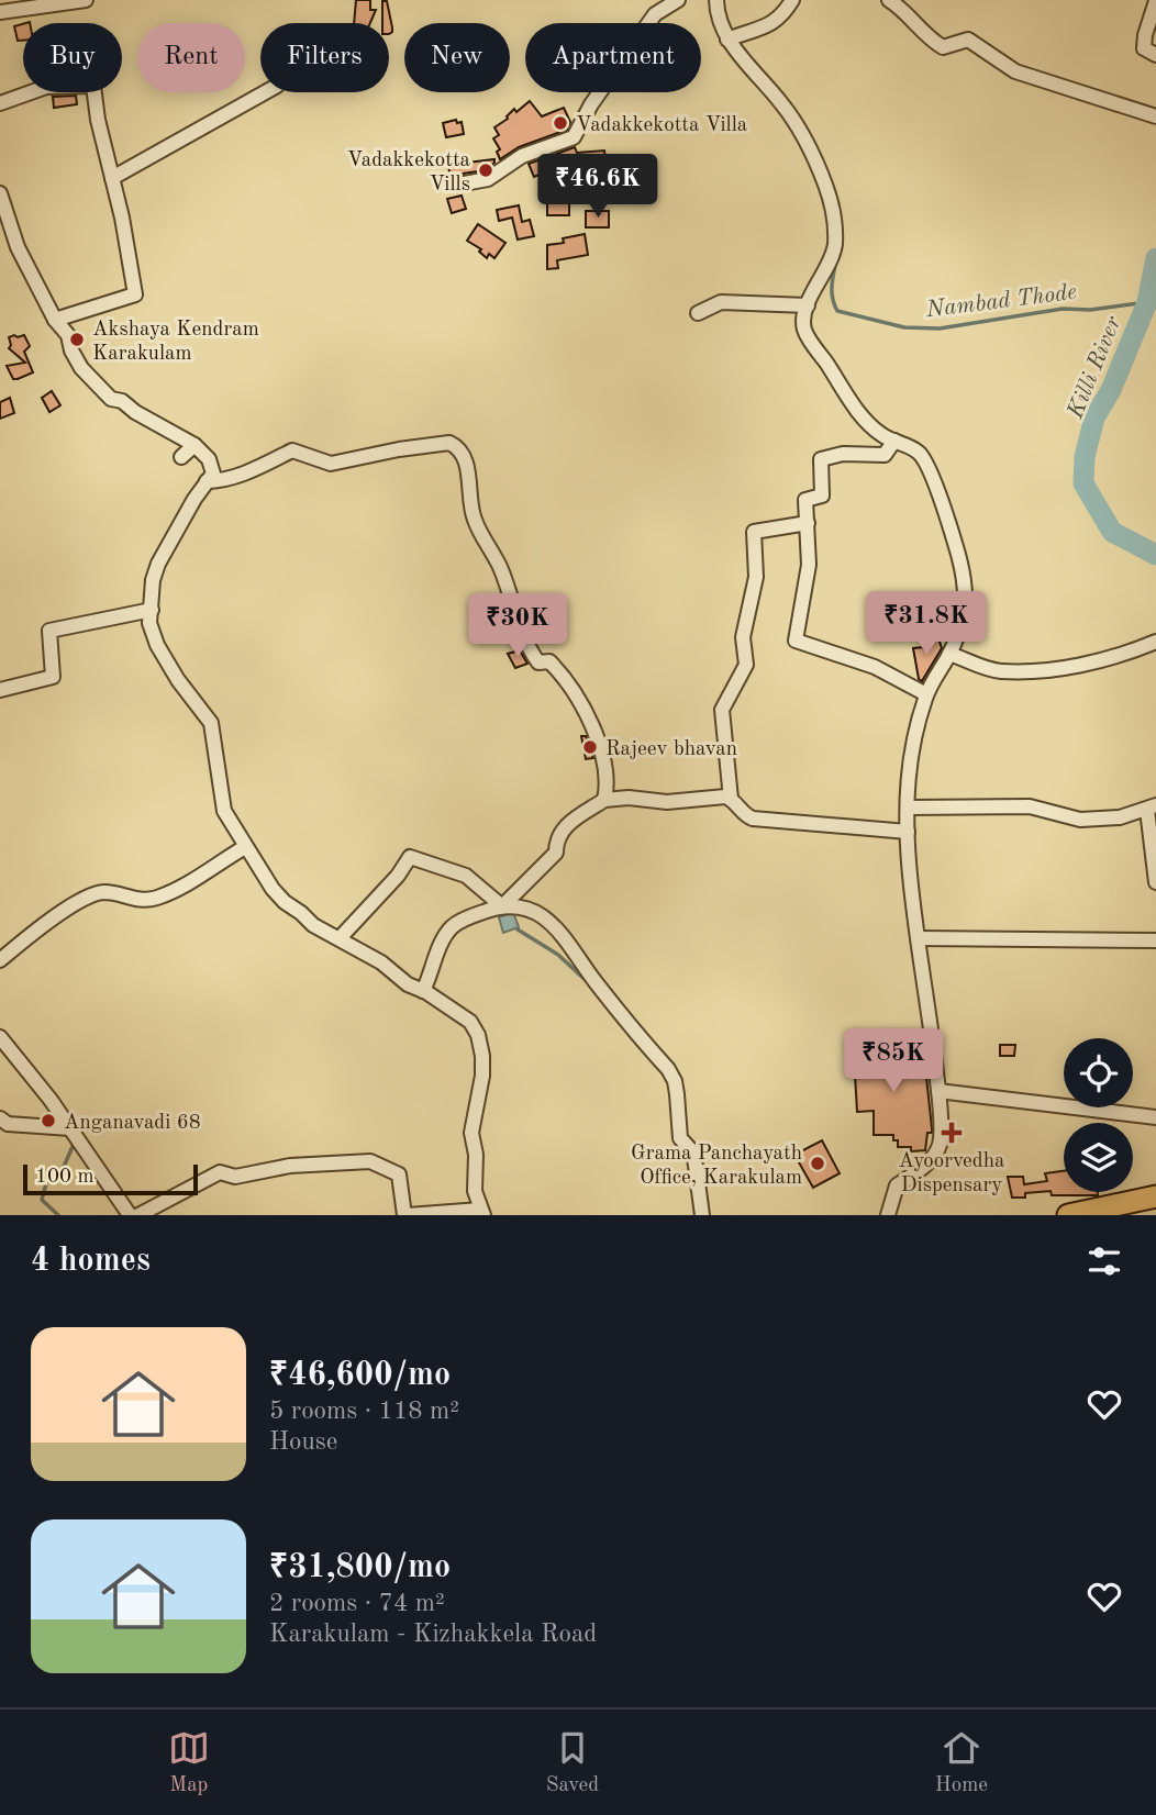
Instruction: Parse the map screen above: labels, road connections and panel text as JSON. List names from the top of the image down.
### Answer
{
  "water": ["Nambad Thode", "Killi River"],
  "places": {
    "other": [
      "Vadakkekotta Villa",
      "Vadakkekotta Vills",
      "Akshaya Kendram Karakulam",
      "Rajeev bhavan",
      "Anganavadi 68",
      "Grama Panchayath Office, Karakulam"
    ],
    "health": ["Ayoorvedha Dispensary"]
  },
  "scale_bar": "100 m",
  "page": {
    "chip": [
      "Buy",
      "Rent",
      "Filters",
      "New",
      "Apartment"
    ],
    "price": [
      "₹46.6K",
      "₹31.8K",
      "₹30K",
      "₹85K"
    ],
    "scale": "100 m",
    "heading": "4 homes",
    "list": [
      {
        "name": "₹46,600/mo",
        "note": "5 rooms · 118 m² · House"
      },
      {
        "name": "₹31,800/mo",
        "note": "2 rooms · 74 m² · Karakulam - Kizhakkela Road"
      }
    ],
    "tabs": ["Map", "Saved", "Home"]
  }
}
